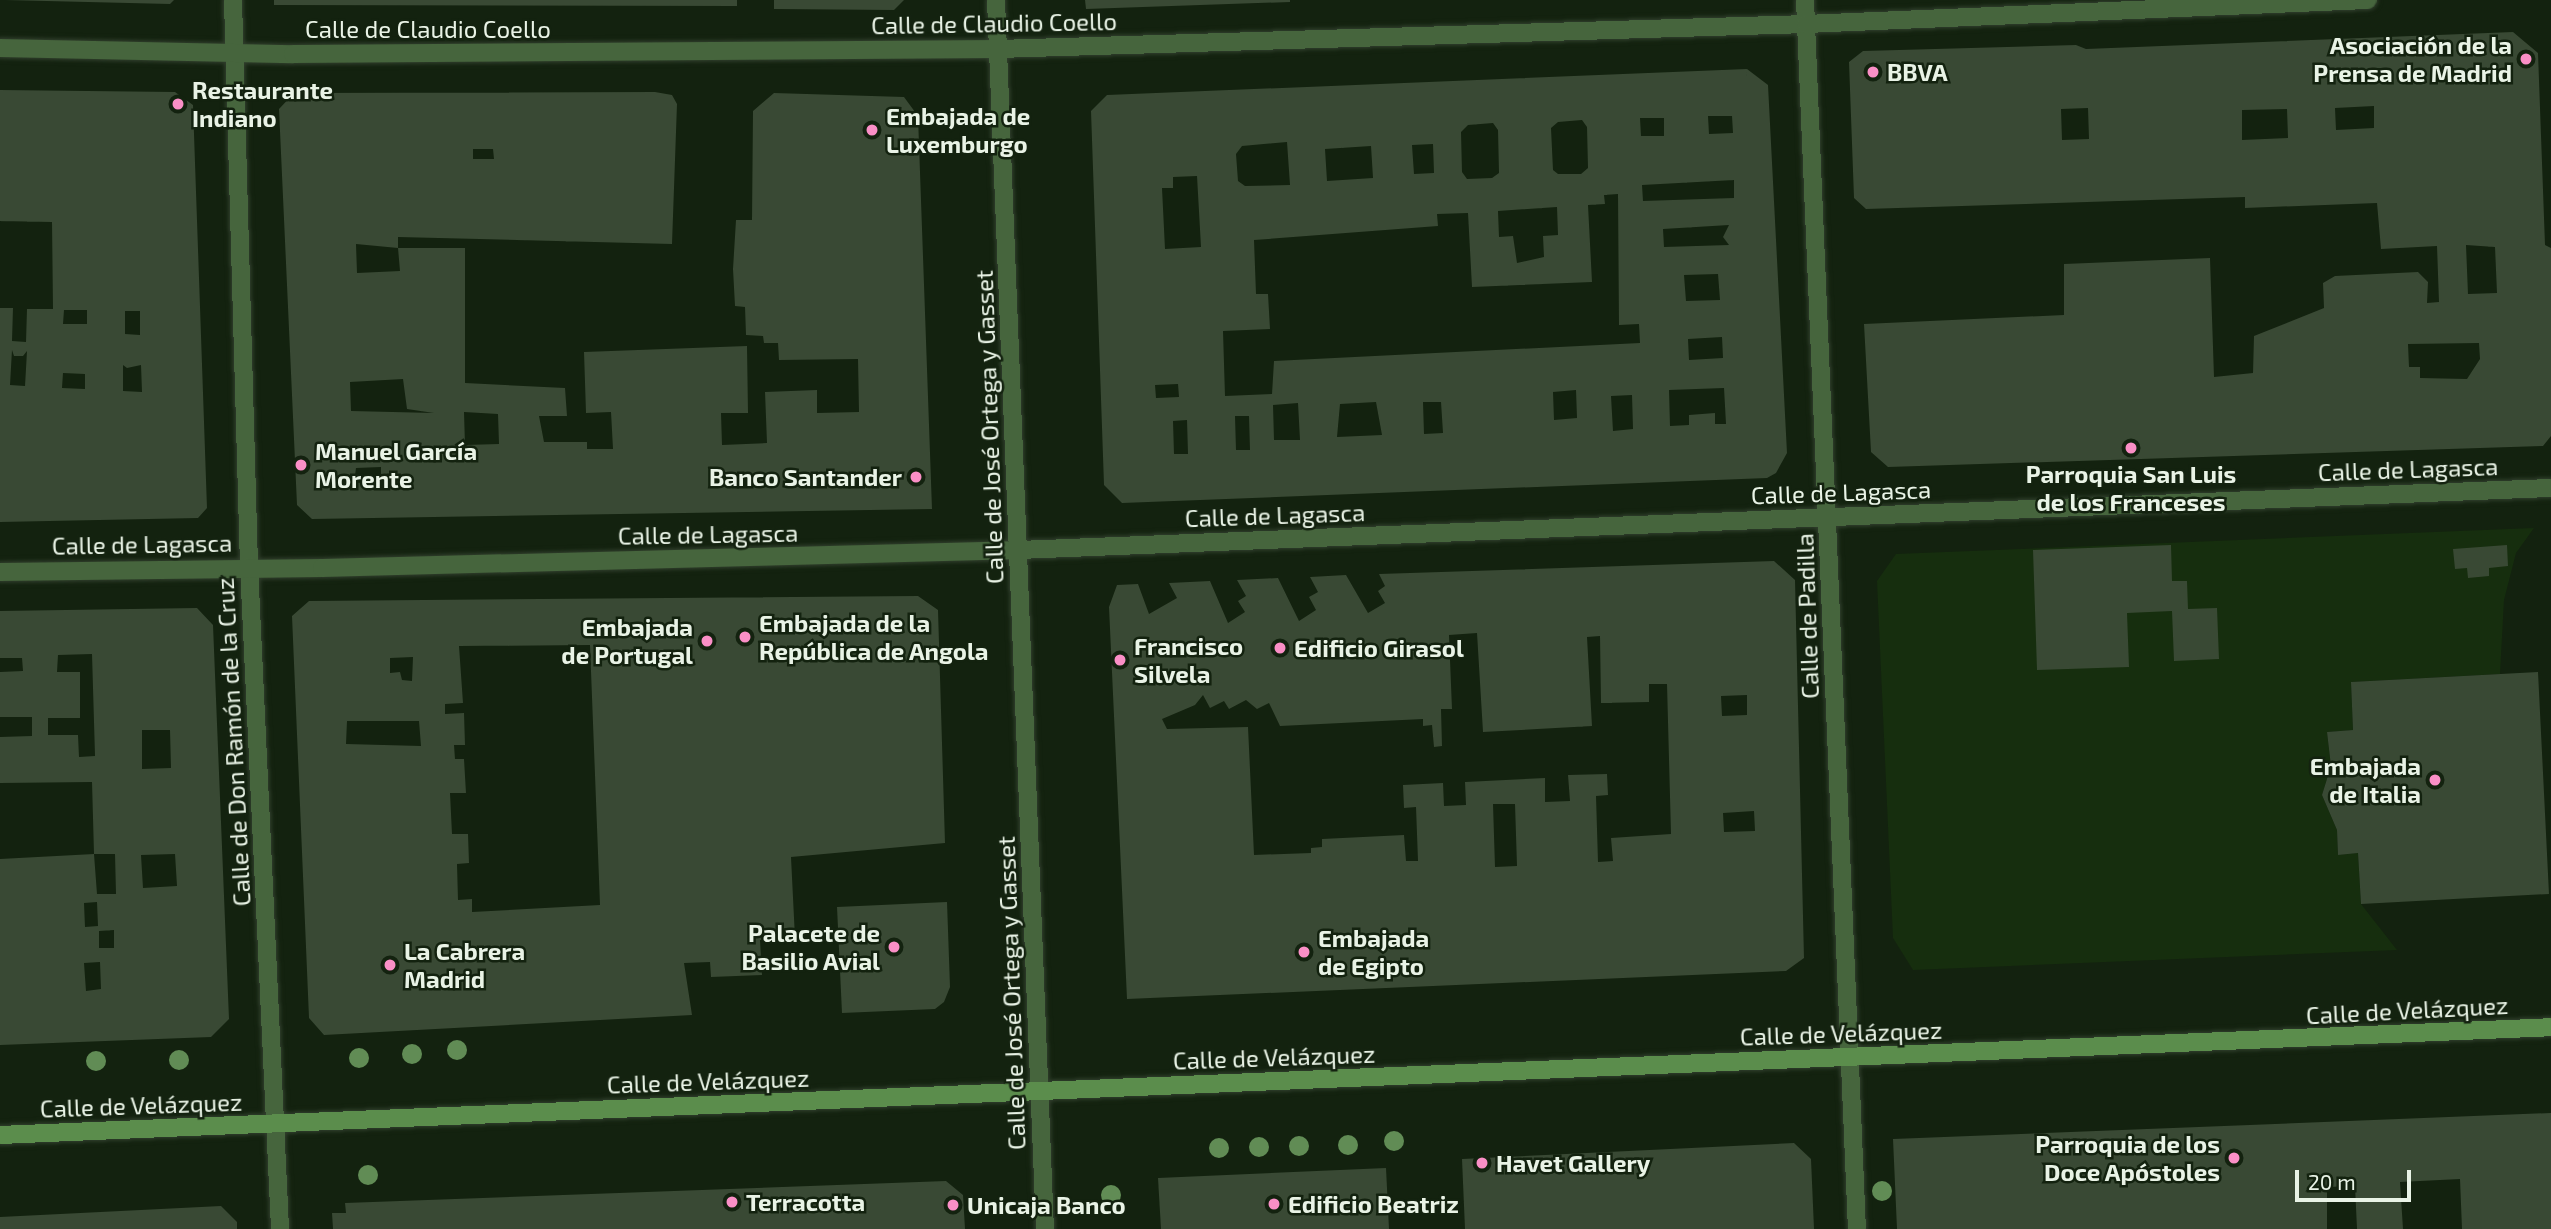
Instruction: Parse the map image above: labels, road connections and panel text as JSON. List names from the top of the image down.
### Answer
{
  "streets": {
    "main road": ["Calle de Velázquez"],
    "street": [
      "Calle de Claudio Coello",
      "Calle de José Ortega y Gasset",
      "Calle de Lagasca",
      "Calle de Padilla",
      "Calle de Don Ramón de la Cruz"
    ]
  },
  "crossings": [
    ["Calle de Claudio Coello", "Calle de José Ortega y Gasset"],
    ["Calle de Claudio Coello", "Calle de Padilla"],
    ["Calle de Claudio Coello", "Calle de Don Ramón de la Cruz"],
    ["Calle de José Ortega y Gasset", "Calle de Lagasca"],
    ["Calle de José Ortega y Gasset", "Calle de Velázquez"],
    ["Calle de Lagasca", "Calle de Padilla"],
    ["Calle de Lagasca", "Calle de Don Ramón de la Cruz"],
    ["Calle de Padilla", "Calle de Velázquez"],
    ["Calle de Don Ramón de la Cruz", "Calle de Velázquez"]
  ],
  "places": [
    "Asociación de la Prensa de Madrid",
    "BBVA",
    "Restaurante Indiano",
    "Embajada de Luxemburgo",
    "Parroquia San Luis de los Franceses",
    "Manuel García Morente",
    "Banco Santander",
    "Embajada de la República de Angola",
    "Embajada de Portugal",
    "Edificio Girasol",
    "Francisco Silvela",
    "Embajada de Italia",
    "Palacete de Basilio Avial",
    "Embajada de Egipto",
    "La Cabrera Madrid",
    "Parroquia de los Doce Apóstoles",
    "Havet Gallery",
    "Terracotta",
    "Edificio Beatriz",
    "Unicaja Banco"
  ],
  "scale_bar": "20 m"
}
